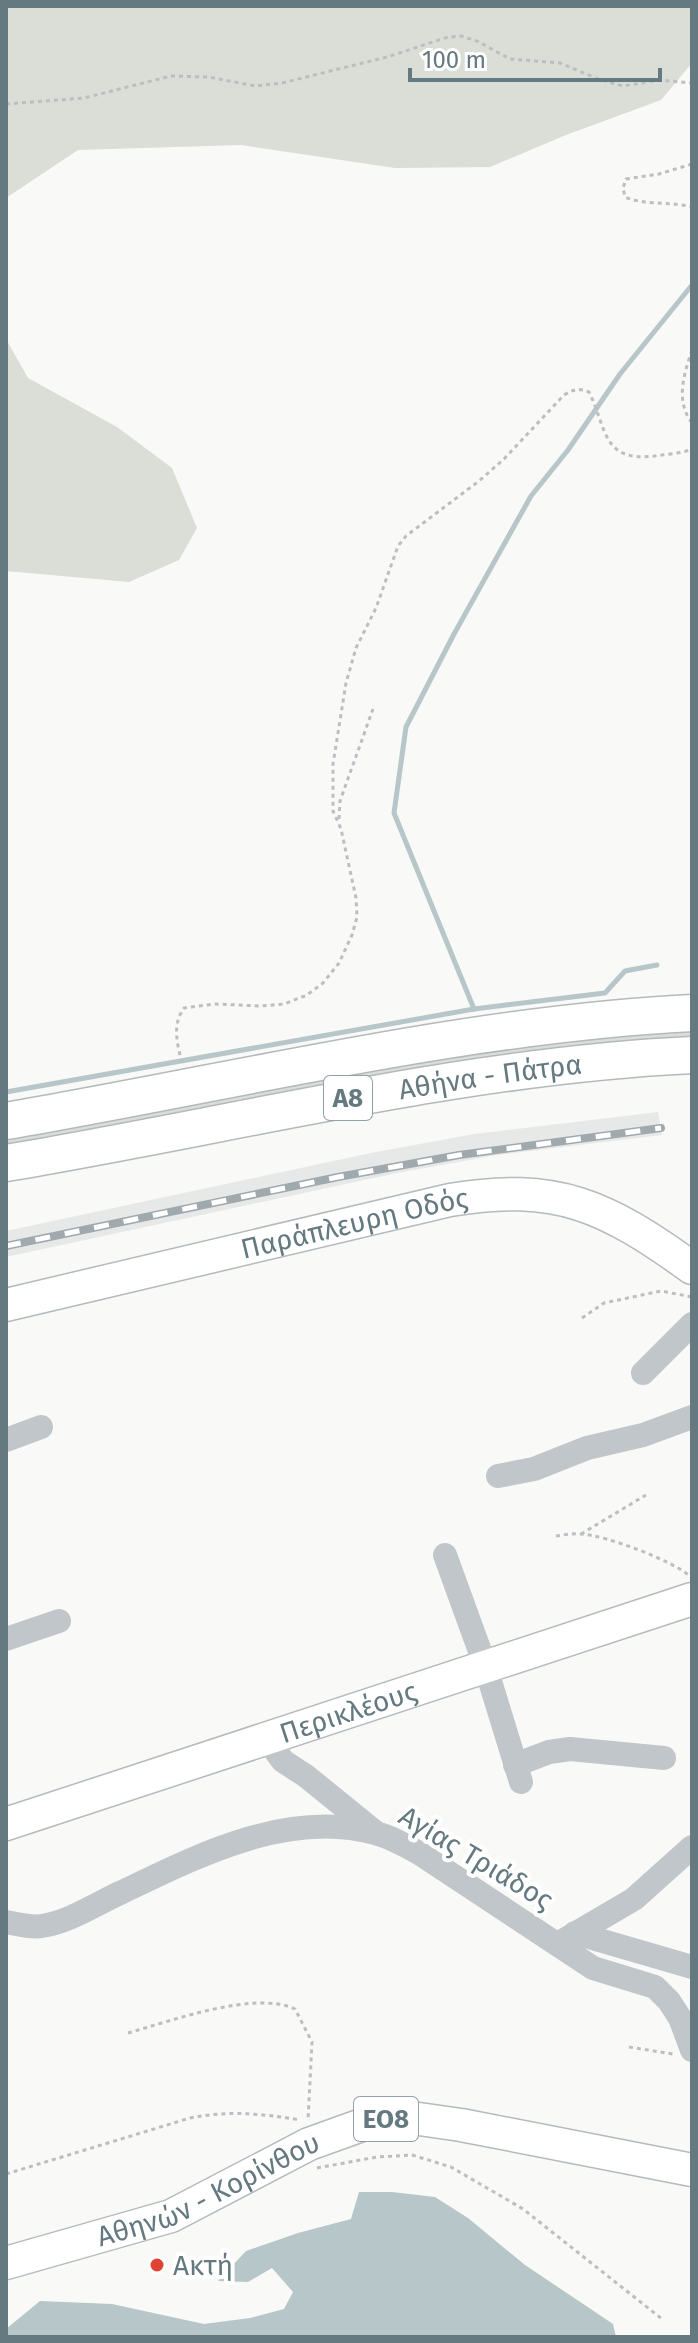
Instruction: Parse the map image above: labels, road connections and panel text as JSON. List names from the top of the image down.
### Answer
{
  "streets": {
    "highway": ["Αθήνα - Πάτρα", "Α8"],
    "main road": [
      "Παράπλευρη Οδός",
      "Περικλέους",
      "ΕΟ8",
      "Αθηνών - Κορίνθου"
    ],
    "street": ["Αγίας Τριάδος"]
  },
  "places": ["Ακτή"],
  "scale_bar": "100 m"
}
